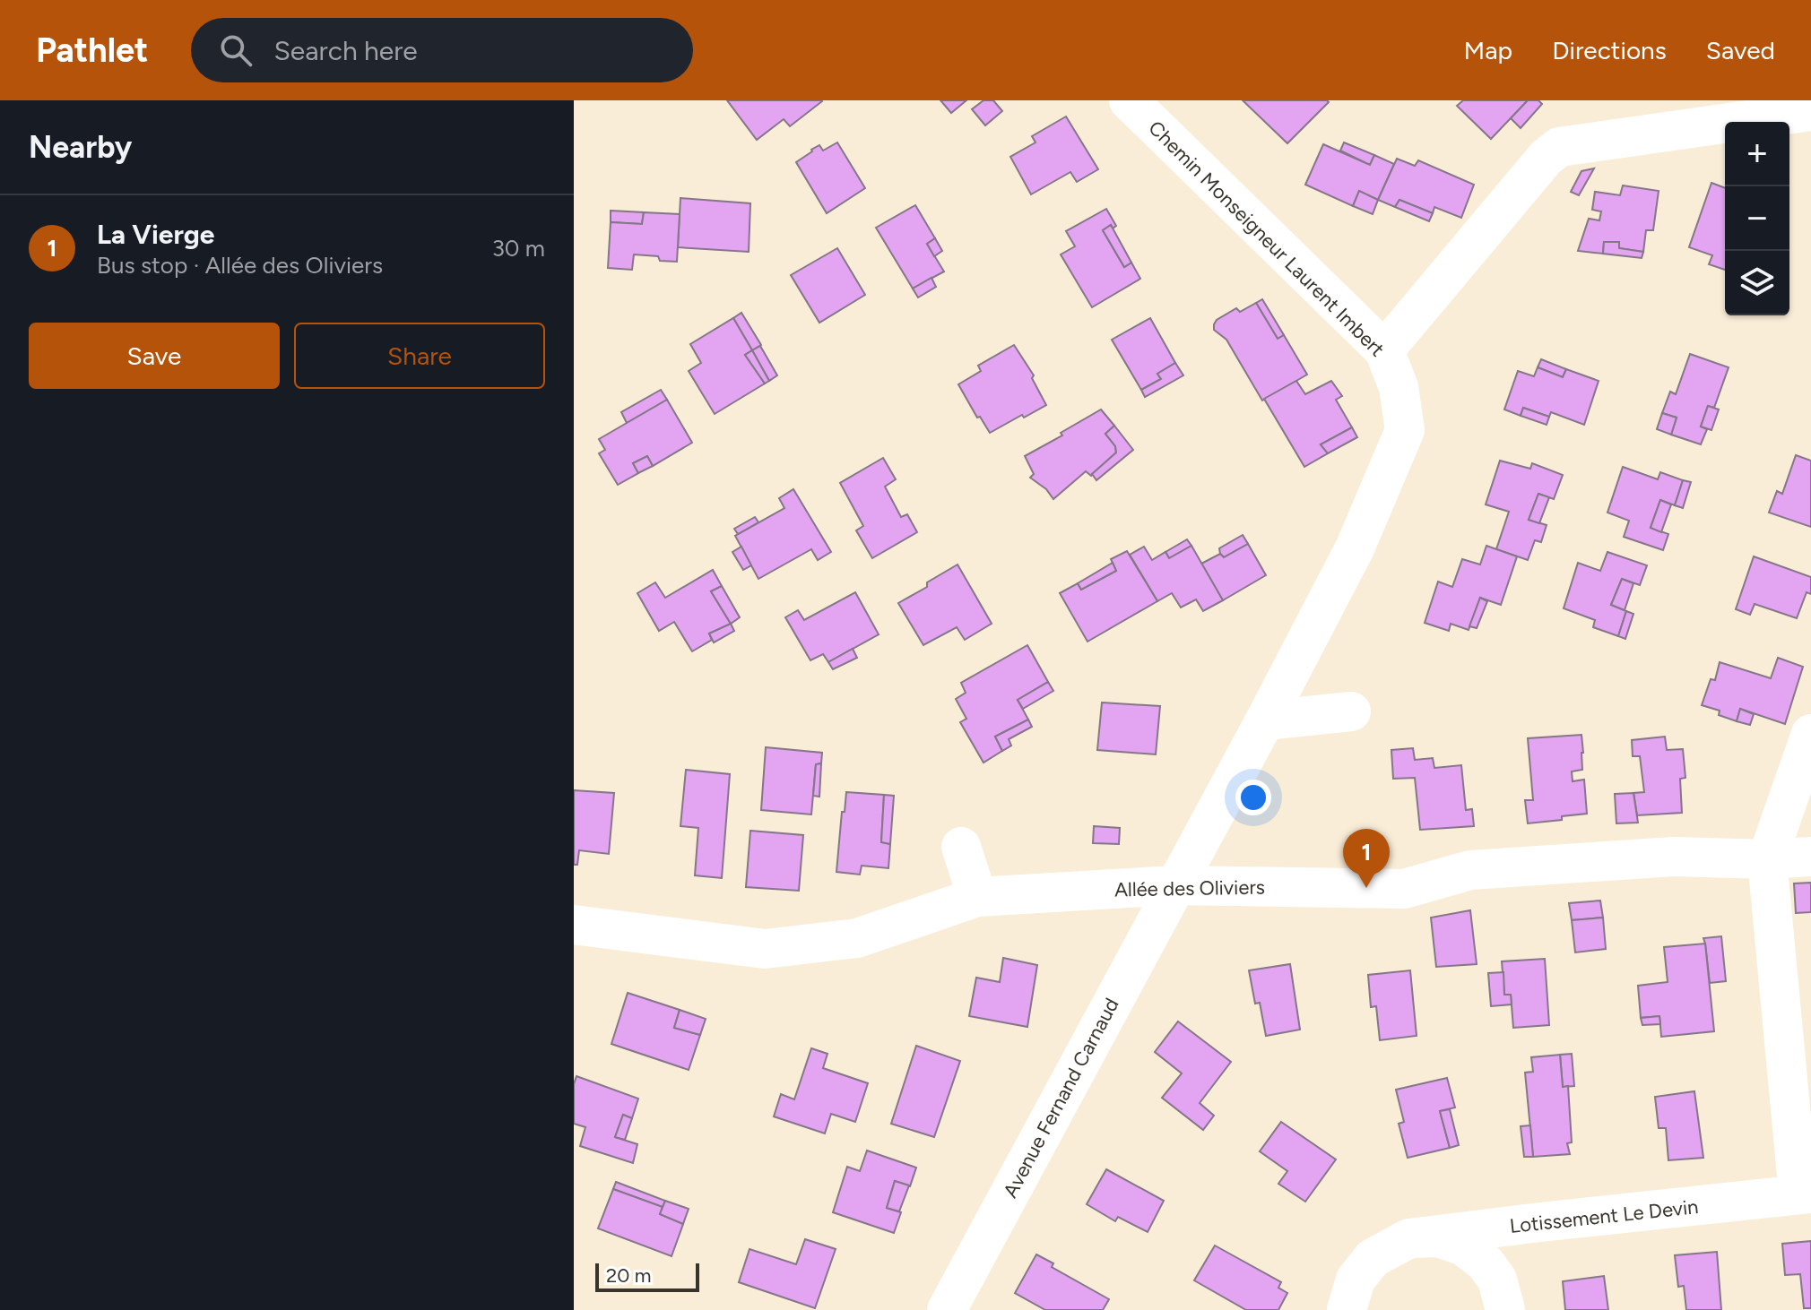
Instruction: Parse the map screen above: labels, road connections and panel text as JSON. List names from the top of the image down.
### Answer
{
  "streets": {
    "street": [
      "Chemin Monseigneur Laurent Imbert",
      "Allée des Oliviers",
      "Avenue Fernand Carnaud",
      "Lotissement Le Devin"
    ]
  },
  "crossings": [
    ["Chemin Monseigneur Laurent Imbert", "Allée des Oliviers"],
    ["Chemin Monseigneur Laurent Imbert", "Avenue Fernand Carnaud"],
    ["Allée des Oliviers", "Avenue Fernand Carnaud"],
    ["Allée des Oliviers", "Lotissement Le Devin"]
  ],
  "scale_bar": "20 m",
  "page": {
    "header": "Pathlet",
    "search": "Search here",
    "nav": ["Map", "Directions", "Saved"],
    "heading": "Nearby",
    "map_buttons": ["+", "−"],
    "list": [
      {
        "mark": "1",
        "name": "La Vierge",
        "note": "Bus stop · Allée des Oliviers",
        "value": "30 m"
      }
    ],
    "buttons": ["Save", "Share"],
    "pins": "1",
    "scale": "20 m"
  }
}
